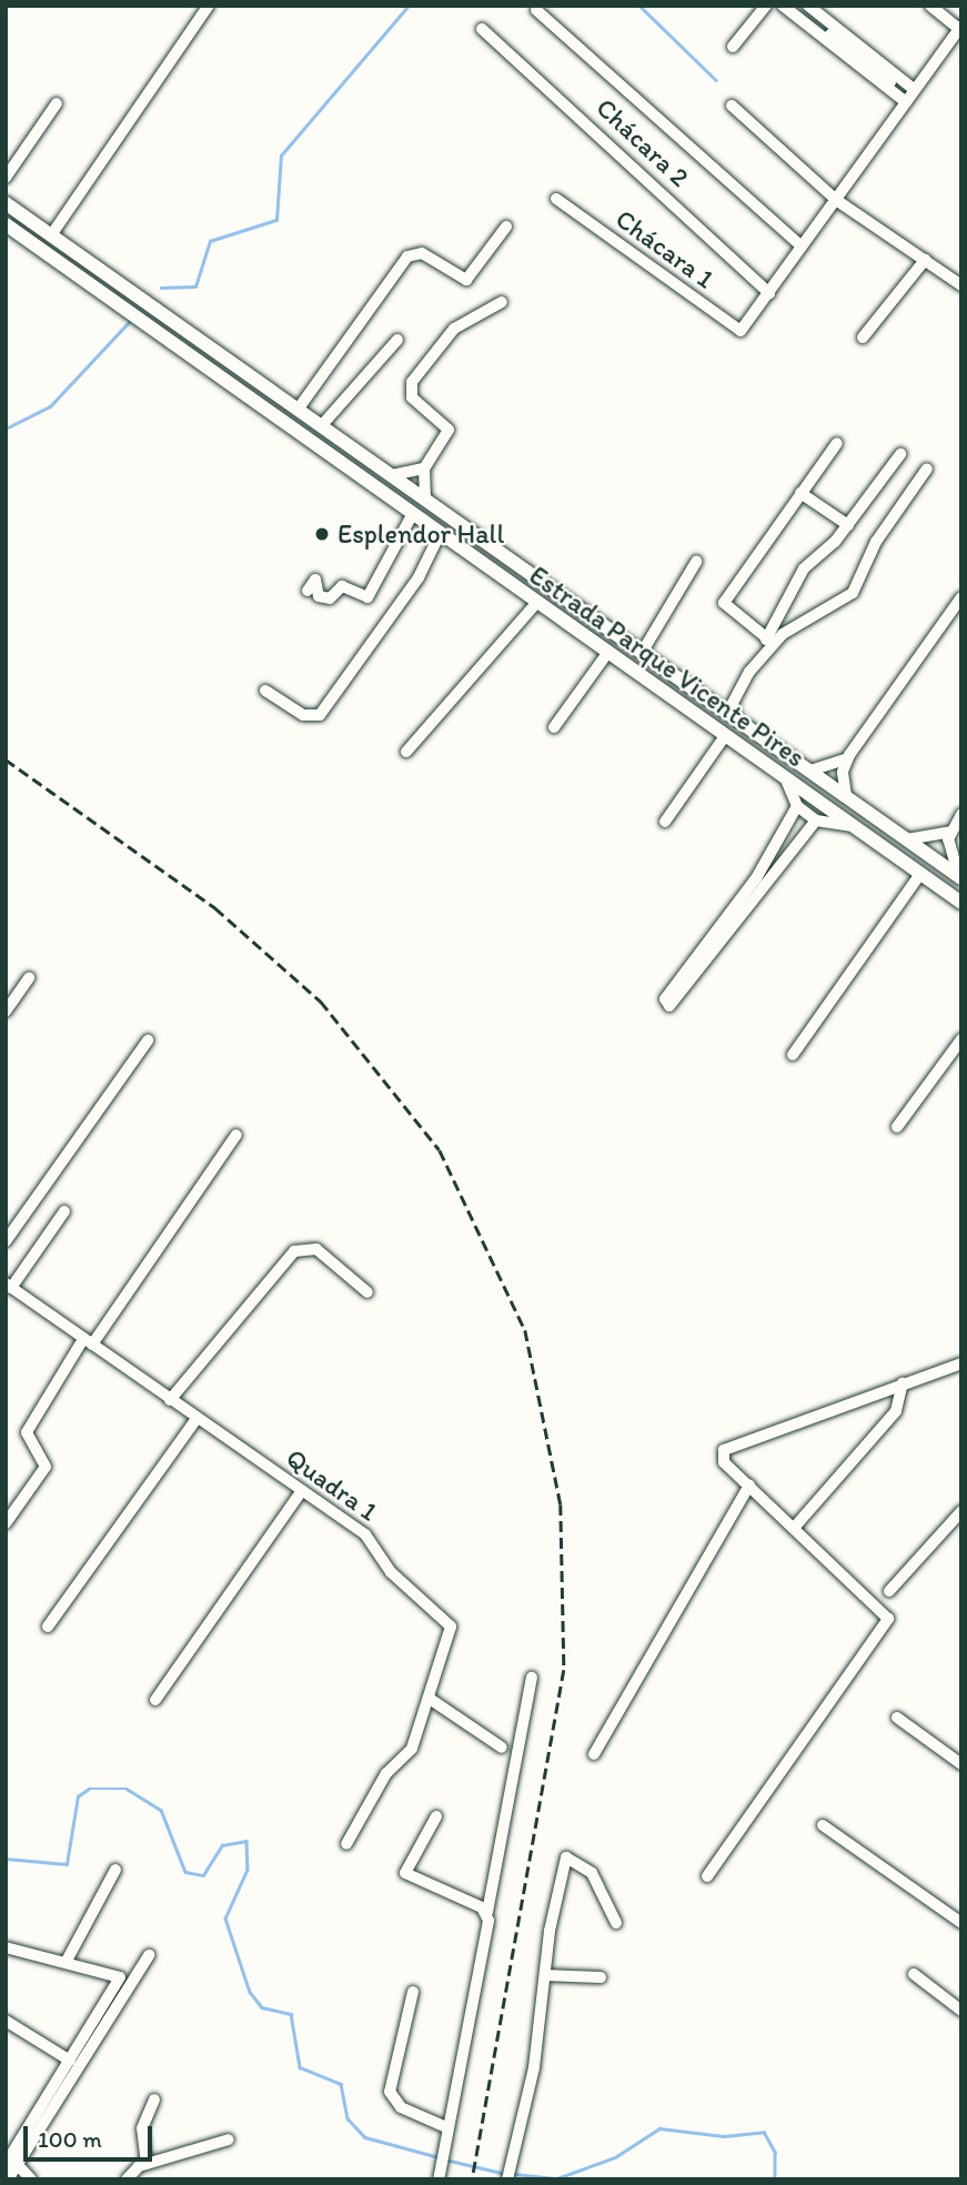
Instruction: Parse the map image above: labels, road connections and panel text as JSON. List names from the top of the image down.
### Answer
{
  "streets": {
    "main road": ["Estrada Parque Vicente Pires"],
    "street": ["Chácara 2", "Chácara 1", "Quadra 1"]
  },
  "crossings": [
    ["Chácara 2", "Chácara 1"]
  ],
  "places": ["Esplendor Hall"],
  "scale_bar": "100 m"
}
